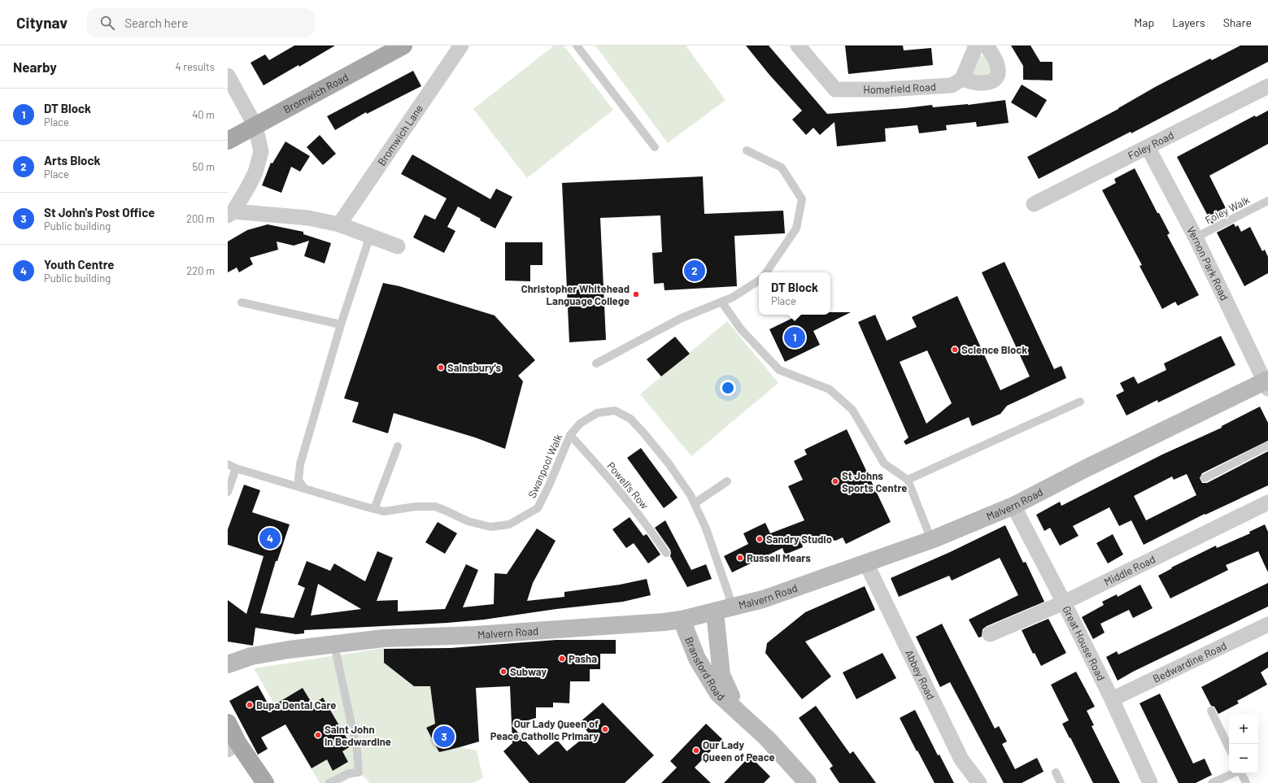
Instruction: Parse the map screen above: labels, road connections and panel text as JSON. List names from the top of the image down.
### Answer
{
  "streets": {
    "main road": ["Bromwich Road", "Malvern Road", "Bransford Road"],
    "street": [
      "Homefield Road",
      "Bromwich Lane",
      "Foley Road",
      "Vernon Park Road",
      "Middle Road",
      "Great House Road",
      "Bedwardine Road",
      "Abbey Road"
    ],
    "lane": ["Foley Walk", "Swanpool Walk", "Powell's Row"]
  },
  "crossings": [
    ["Foley Road", "Vernon Park Road"],
    ["Foley Walk", "Vernon Park Road"],
    ["Vernon Park Road", "Malvern Road"],
    ["Swanpool Walk", "Powell's Row"],
    ["Swanpool Walk", "Malvern Road"],
    ["Malvern Road", "Great House Road"],
    ["Malvern Road", "Bransford Road"],
    ["Malvern Road", "Abbey Road"],
    ["Middle Road", "Great House Road"],
    ["Great House Road", "Bedwardine Road"]
  ],
  "places": [
    "Christopher Whitehead Language College",
    "Science Block",
    "Sainsbury's",
    "St Johns Sports Centre",
    "Sandry Studio",
    "Russell Mears",
    "Pasha",
    "Subway",
    "Bupa Dental Care",
    "Our Lady Queen of Peace Catholic Primary",
    "Saint John in Bedwardine",
    "Our Lady Queen of Peace"
  ],
  "page": {
    "header": "Citynav",
    "search": "Search here",
    "nav": ["Map", "Layers", "Share"],
    "heading": ["Nearby", "4 results"],
    "list": [
      {
        "mark": "1",
        "name": "DT Block",
        "note": "Place",
        "value": "40 m"
      },
      {
        "mark": "2",
        "name": "Arts Block",
        "note": "Place",
        "value": "50 m"
      },
      {
        "mark": "3",
        "name": "St John's Post Office",
        "note": "Public building",
        "value": "200 m"
      },
      {
        "mark": "4",
        "name": "Youth Centre",
        "note": "Public building",
        "value": "220 m"
      }
    ],
    "pins": [
      "2",
      "1",
      "4",
      "3"
    ],
    "popup": ["DT Block", "Place"],
    "map_buttons": ["+", "−"]
  }
}
